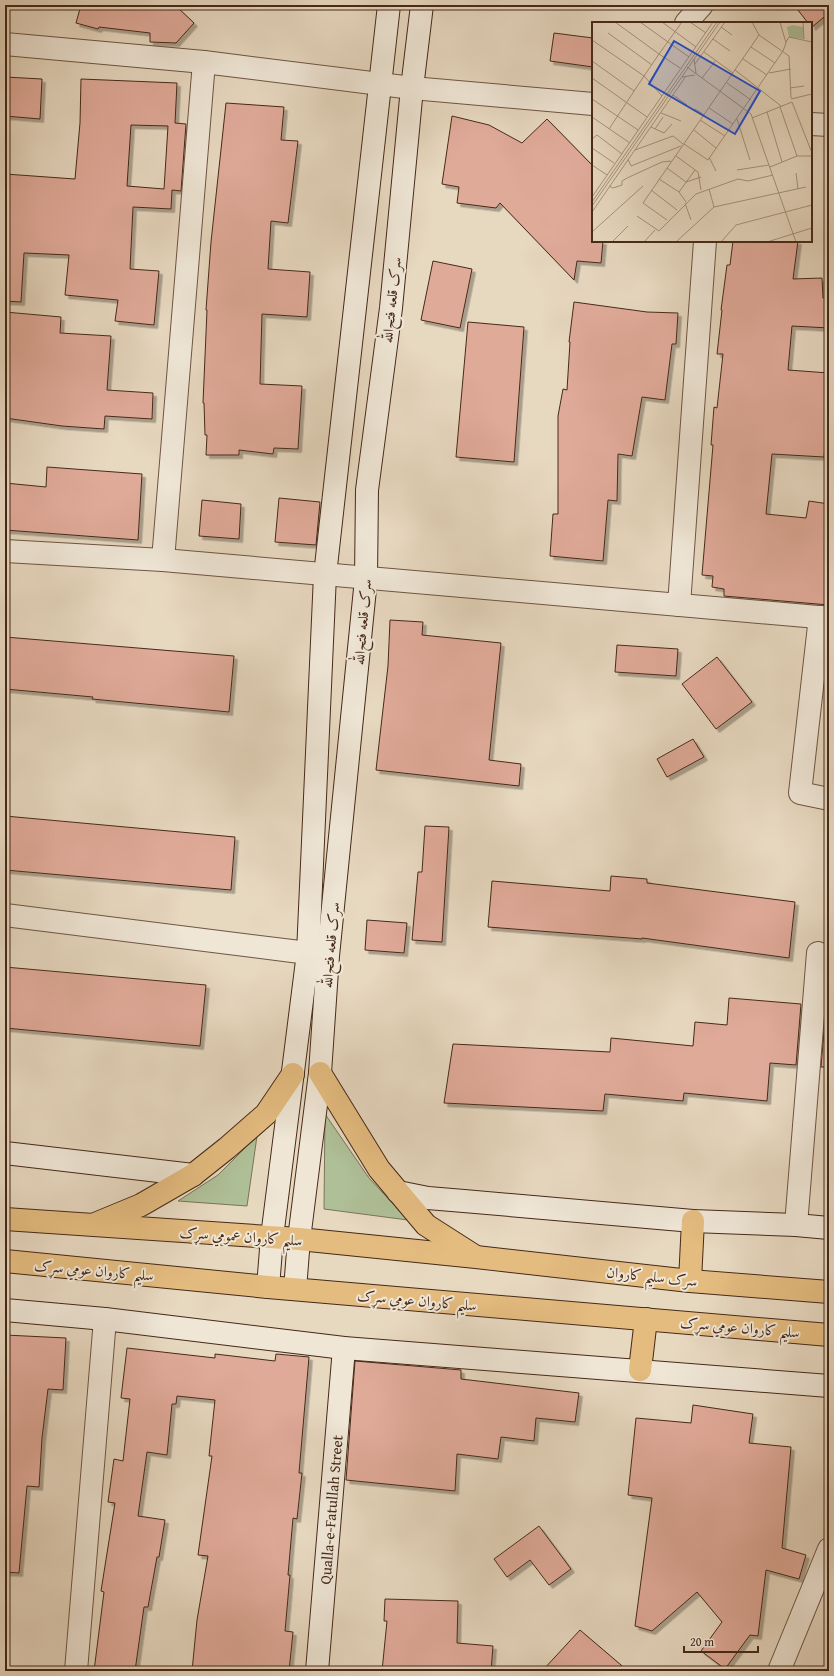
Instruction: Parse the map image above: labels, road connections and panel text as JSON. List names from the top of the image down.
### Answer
{
  "streets": {
    "main road": ["سلیم کاروان عمومي سړک", "سلیم کاروان عومي سړک", "سرک سلیم کاروان"],
    "street": ["سرک قلعه فتح‌الله", "Qualla-e-Fatullah Street"]
  },
  "crossings": [
    ["سرک قلعه فتح‌الله", "سلیم کاروان عمومي سړک"],
    ["سرک قلعه فتح‌الله", "سلیم کاروان عومي سړک"],
    ["سلیم کاروان عمومي سړک", "سرک سلیم کاروان"]
  ],
  "scale_bar": "20 m"
}
